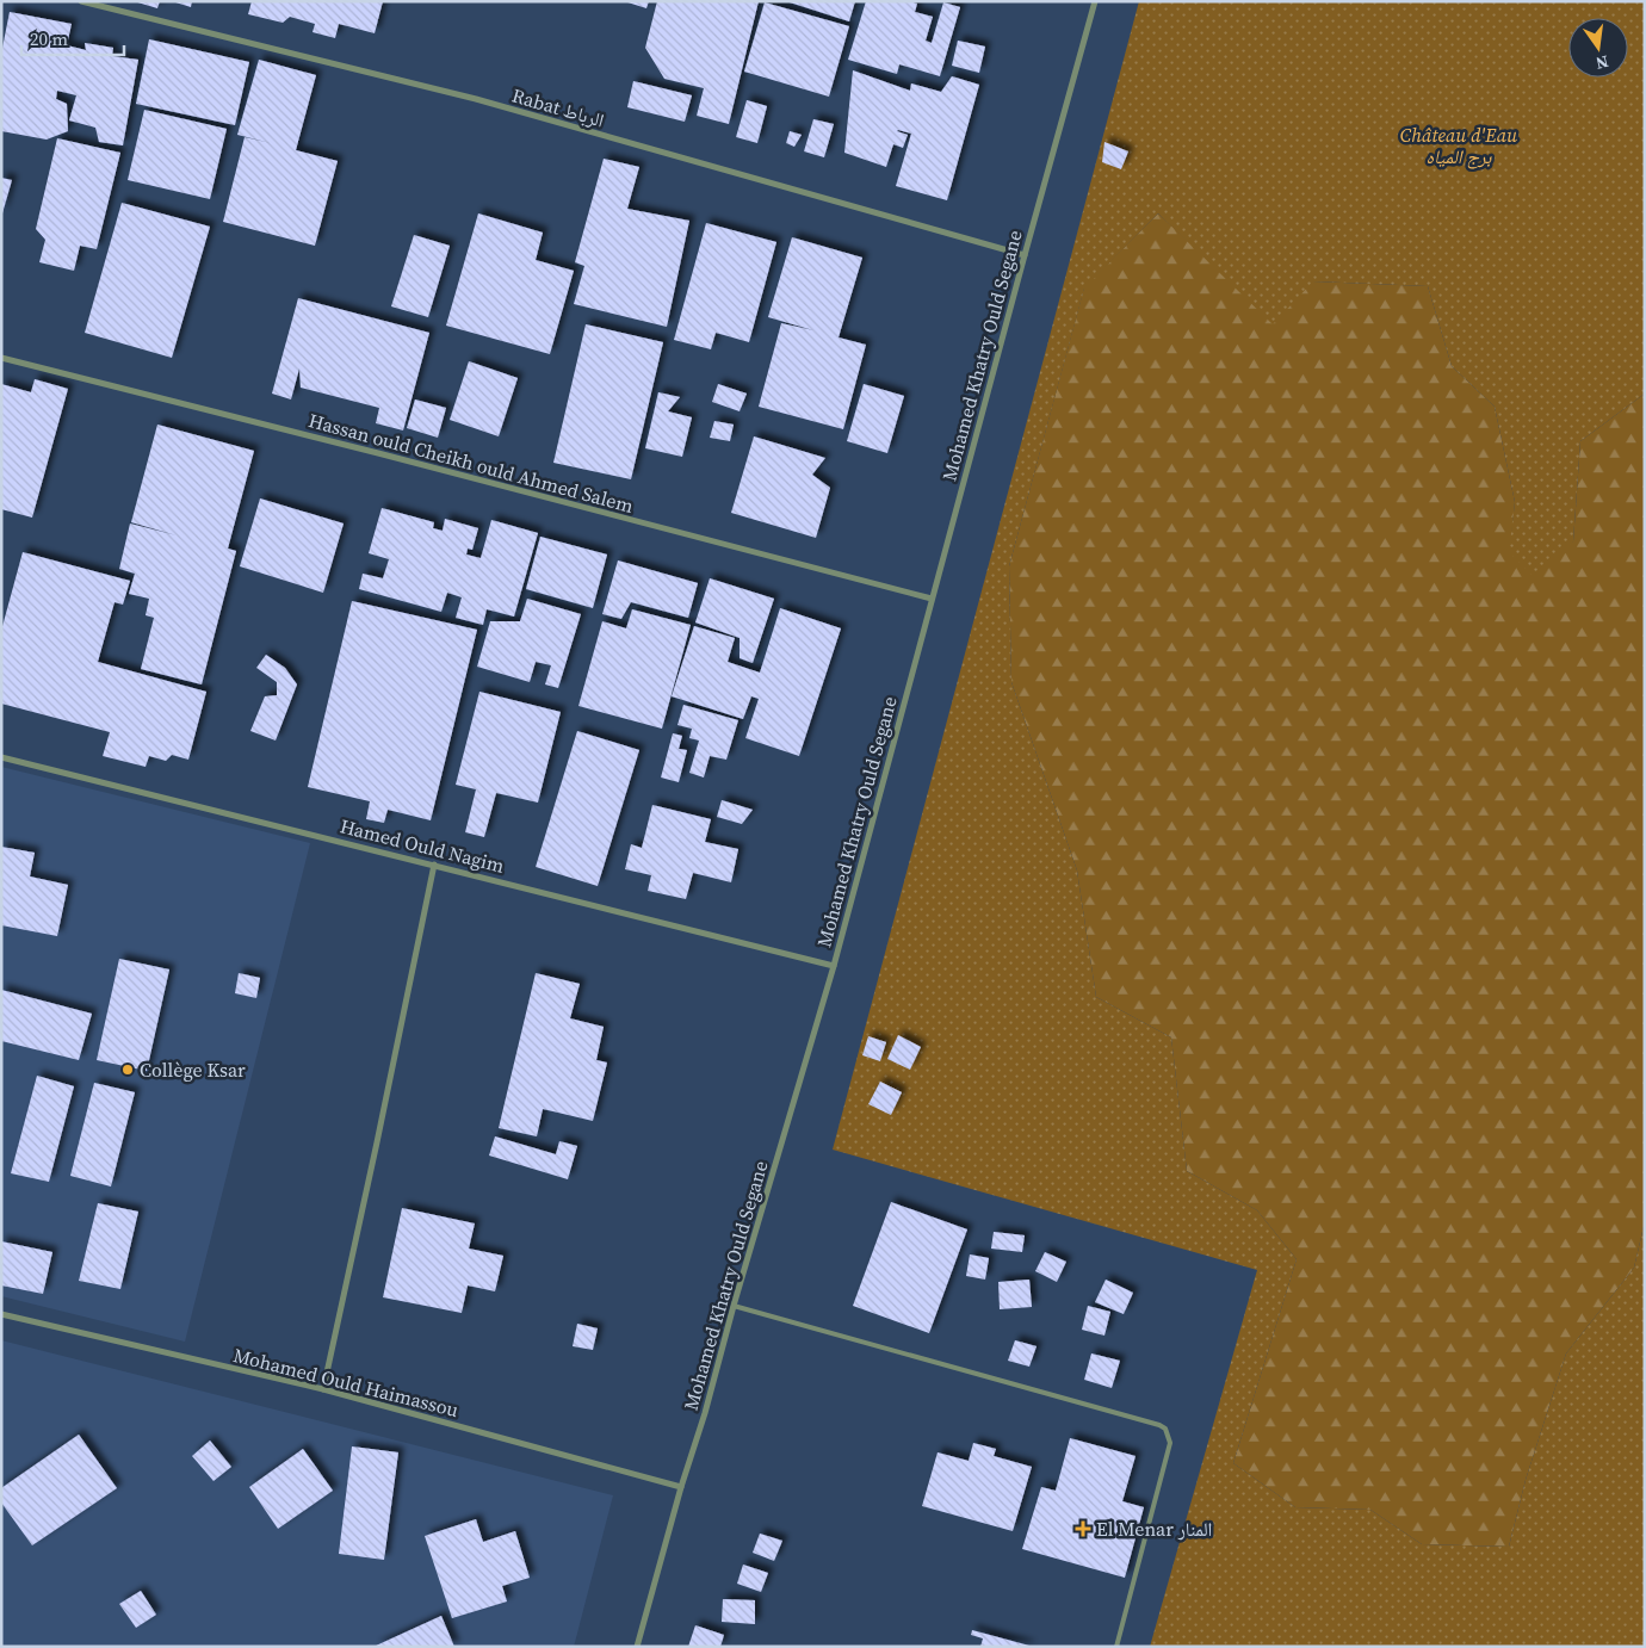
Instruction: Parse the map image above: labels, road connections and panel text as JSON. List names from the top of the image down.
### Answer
{
  "streets": {
    "street": [
      "Rabat الرباط",
      "Mohamed Khatry Ould Segane",
      "Hassan ould Cheikh ould Ahmed Salem",
      "Hamed Ould Nagim",
      "Mohamed Ould Haimassou"
    ]
  },
  "crossings": [
    ["Rabat الرباط", "Mohamed Khatry Ould Segane"],
    ["Mohamed Khatry Ould Segane", "Hassan ould Cheikh ould Ahmed Salem"],
    ["Mohamed Khatry Ould Segane", "Hamed Ould Nagim"],
    ["Mohamed Khatry Ould Segane", "Mohamed Ould Haimassou"]
  ],
  "parks": ["Château d'Eau برج المياه"],
  "places": {
    "other": ["Collège Ksar"],
    "health": ["El Menar المنار"]
  },
  "scale_bar": "20 m",
  "north": "bottom"
}
